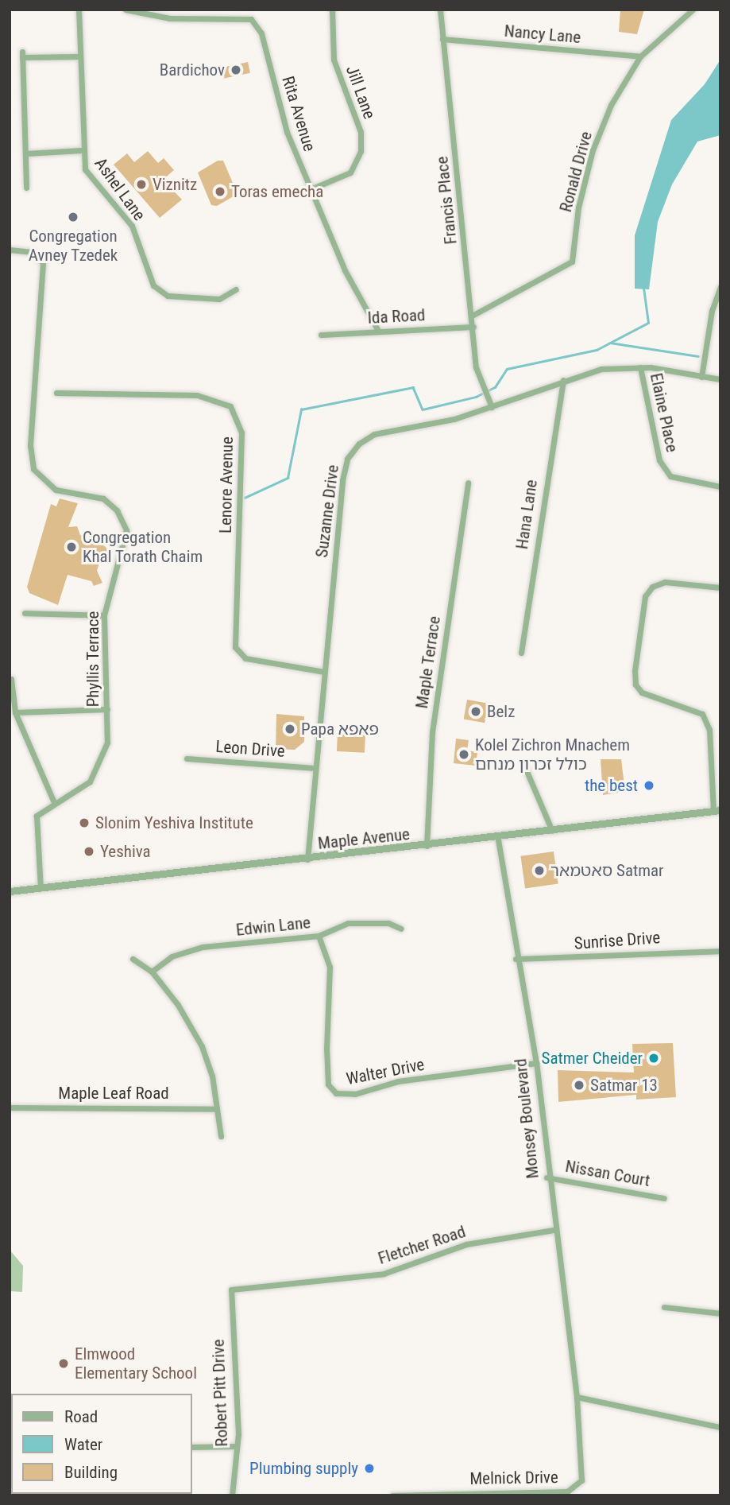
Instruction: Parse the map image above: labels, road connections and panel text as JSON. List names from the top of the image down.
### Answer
{
  "streets": {
    "street": [
      "Nancy Lane",
      "Jill Lane",
      "Rita Avenue",
      "Ronald Drive",
      "Ashel Lane",
      "Francis Place",
      "Ida Road",
      "Elaine Place",
      "Lenore Avenue",
      "Suzanne Drive",
      "Hana Lane",
      "Phyllis Terrace",
      "Maple Terrace",
      "Leon Drive",
      "Maple Avenue",
      "Edwin Lane",
      "Sunrise Drive",
      "Walter Drive",
      "Maple Leaf Road",
      "Monsey Boulevard",
      "Nissan Court",
      "Fletcher Road",
      "Robert Pitt Drive",
      "Melnick Drive"
    ]
  },
  "crossings": [
    ["Nancy Lane", "Ronald Drive"],
    ["Nancy Lane", "Francis Place"],
    ["Jill Lane", "Rita Avenue"],
    ["Rita Avenue", "Ida Road"],
    ["Ronald Drive", "Francis Place"],
    ["Francis Place", "Ida Road"],
    ["Francis Place", "Suzanne Drive"],
    ["Elaine Place", "Suzanne Drive"],
    ["Lenore Avenue", "Suzanne Drive"],
    ["Suzanne Drive", "Hana Lane"],
    ["Suzanne Drive", "Leon Drive"],
    ["Suzanne Drive", "Maple Avenue"],
    ["Phyllis Terrace", "Maple Avenue"],
    ["Maple Terrace", "Maple Avenue"],
    ["Maple Avenue", "Monsey Boulevard"],
    ["Edwin Lane", "Walter Drive"],
    ["Sunrise Drive", "Monsey Boulevard"],
    ["Walter Drive", "Monsey Boulevard"],
    ["Monsey Boulevard", "Nissan Court"],
    ["Monsey Boulevard", "Fletcher Road"],
    ["Monsey Boulevard", "Melnick Drive"],
    ["Fletcher Road", "Robert Pitt Drive"]
  ],
  "places": [
    "Bardichov",
    "Viznitz",
    "Toras emecha",
    "Congregation Avney Tzedek",
    "Congregation Khal Torath Chaim",
    "Belz",
    "Papa פאפא",
    "Kolel Zichron Mnachem כולל זכרון מנחם",
    "the best",
    "Slonim Yeshiva Institute",
    "Yeshiva",
    "סאטמאר Satmar",
    "Satmer Cheider",
    "Satmar 13",
    "Elmwood Elementary School",
    "Plumbing supply"
  ],
  "legend": ["Road", "Water", "Building"]
}
